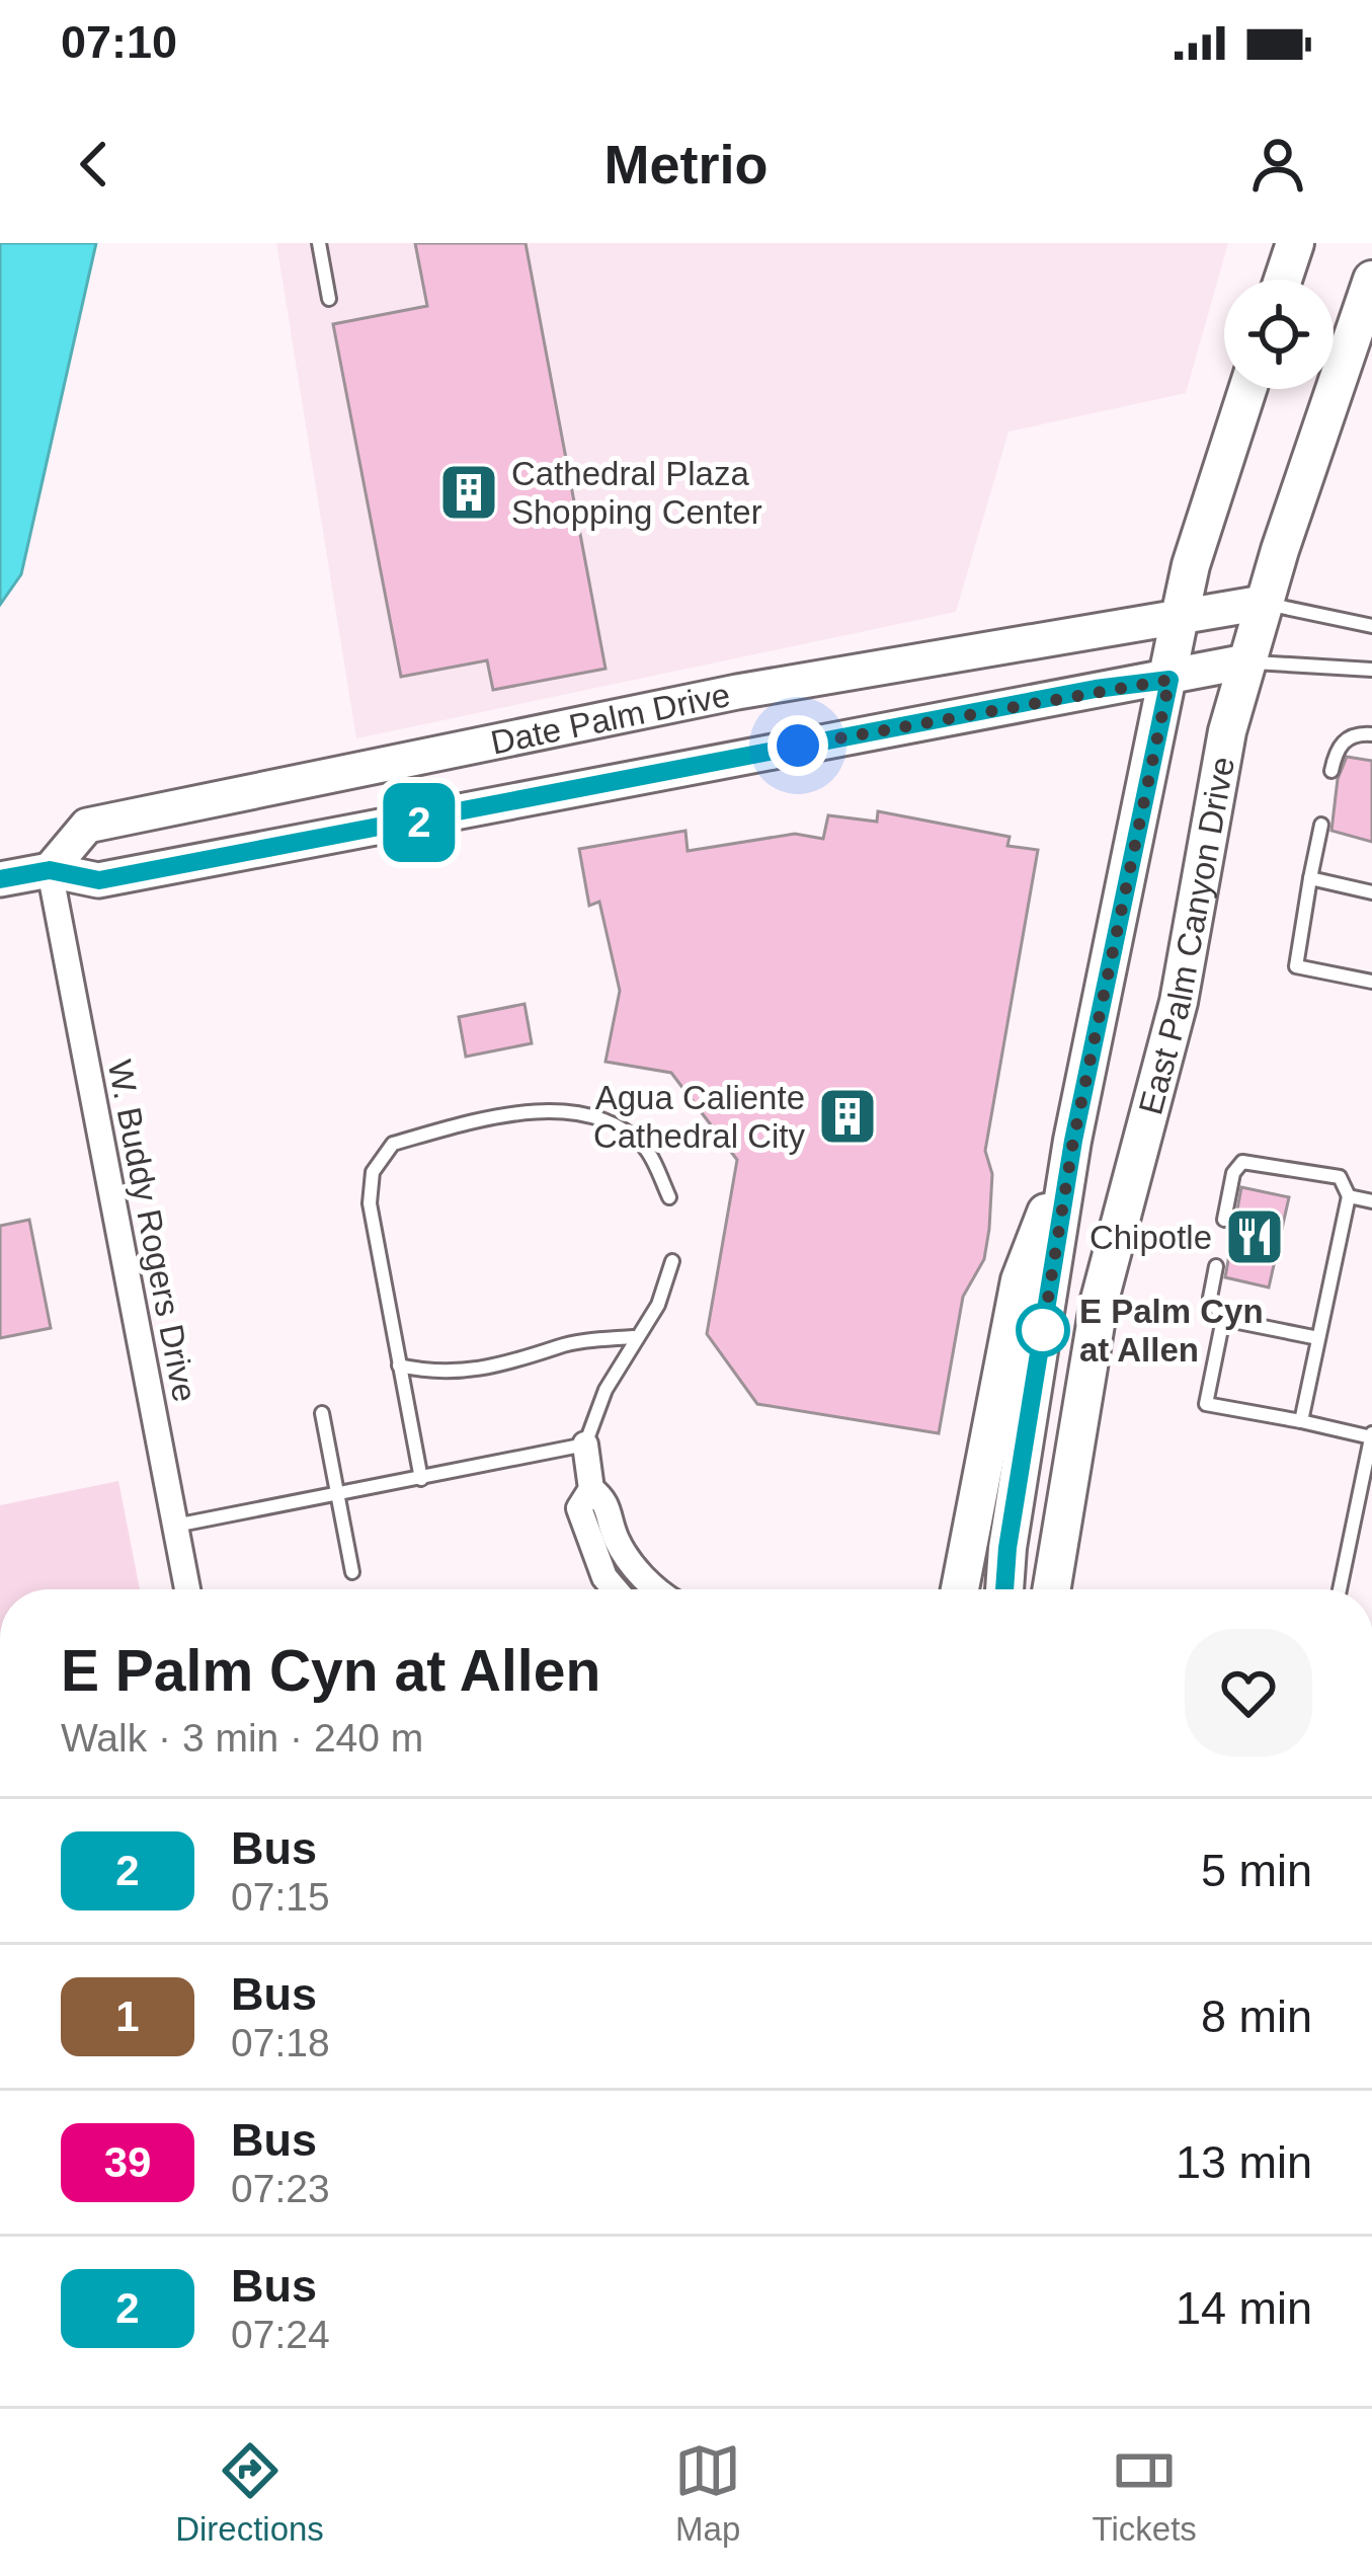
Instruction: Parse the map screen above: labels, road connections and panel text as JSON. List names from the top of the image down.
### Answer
{
  "streets": {
    "main road": ["Date Palm Drive", "East Palm Canyon Drive"],
    "street": ["W. Buddy Rogers Drive"]
  },
  "crossings": [
    ["Date Palm Drive", "East Palm Canyon Drive"],
    ["Date Palm Drive", "W. Buddy Rogers Drive"]
  ],
  "places": {
    "building": ["Cathedral Plaza Shopping Center", "Agua Caliente Cathedral City"],
    "restaurant": ["Chipotle"],
    "other": ["E Palm Cyn at Allen"]
  },
  "lines": ["bus line 2"],
  "page": {
    "status": "07:10",
    "header": "Metrio",
    "on_map": "2",
    "heading": ["E Palm Cyn at Allen", "Walk · 3 min · 240 m"],
    "list": [
      {
        "mark": "2",
        "name": "Bus",
        "note": "07:15",
        "value": "5 min"
      },
      {
        "mark": "1",
        "name": "Bus",
        "note": "07:18",
        "value": "8 min"
      },
      {
        "mark": "39",
        "name": "Bus",
        "note": "07:23",
        "value": "13 min"
      },
      {
        "mark": "2",
        "name": "Bus",
        "note": "07:24",
        "value": "14 min"
      }
    ],
    "tabs": ["Directions", "Map", "Tickets"]
  }
}
